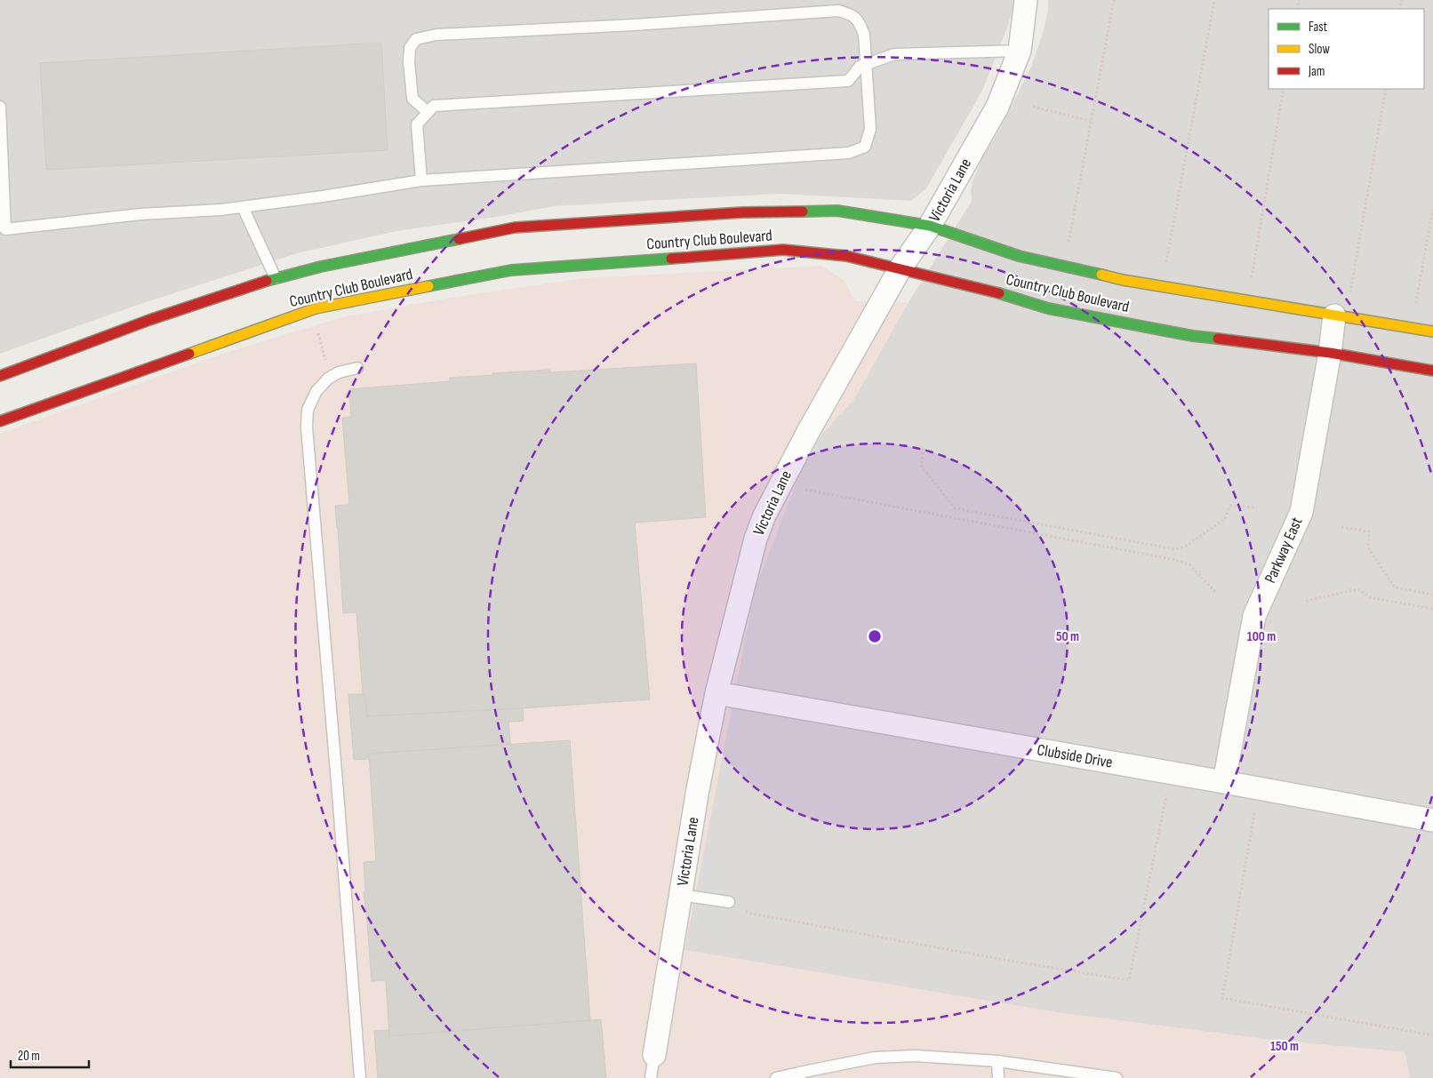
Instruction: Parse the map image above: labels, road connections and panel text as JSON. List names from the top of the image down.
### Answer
{
  "streets": {
    "street": [
      "Victoria Lane",
      "Country Club Boulevard",
      "Parkway East",
      "Clubside Drive"
    ]
  },
  "crossings": [
    ["Victoria Lane", "Country Club Boulevard"],
    ["Victoria Lane", "Clubside Drive"],
    ["Country Club Boulevard", "Parkway East"],
    ["Parkway East", "Clubside Drive"]
  ],
  "legend": ["Fast", "Slow", "Jam"],
  "scale_bar": "20 m",
  "rings": ["50 m", "100 m", "150 m"]
}
